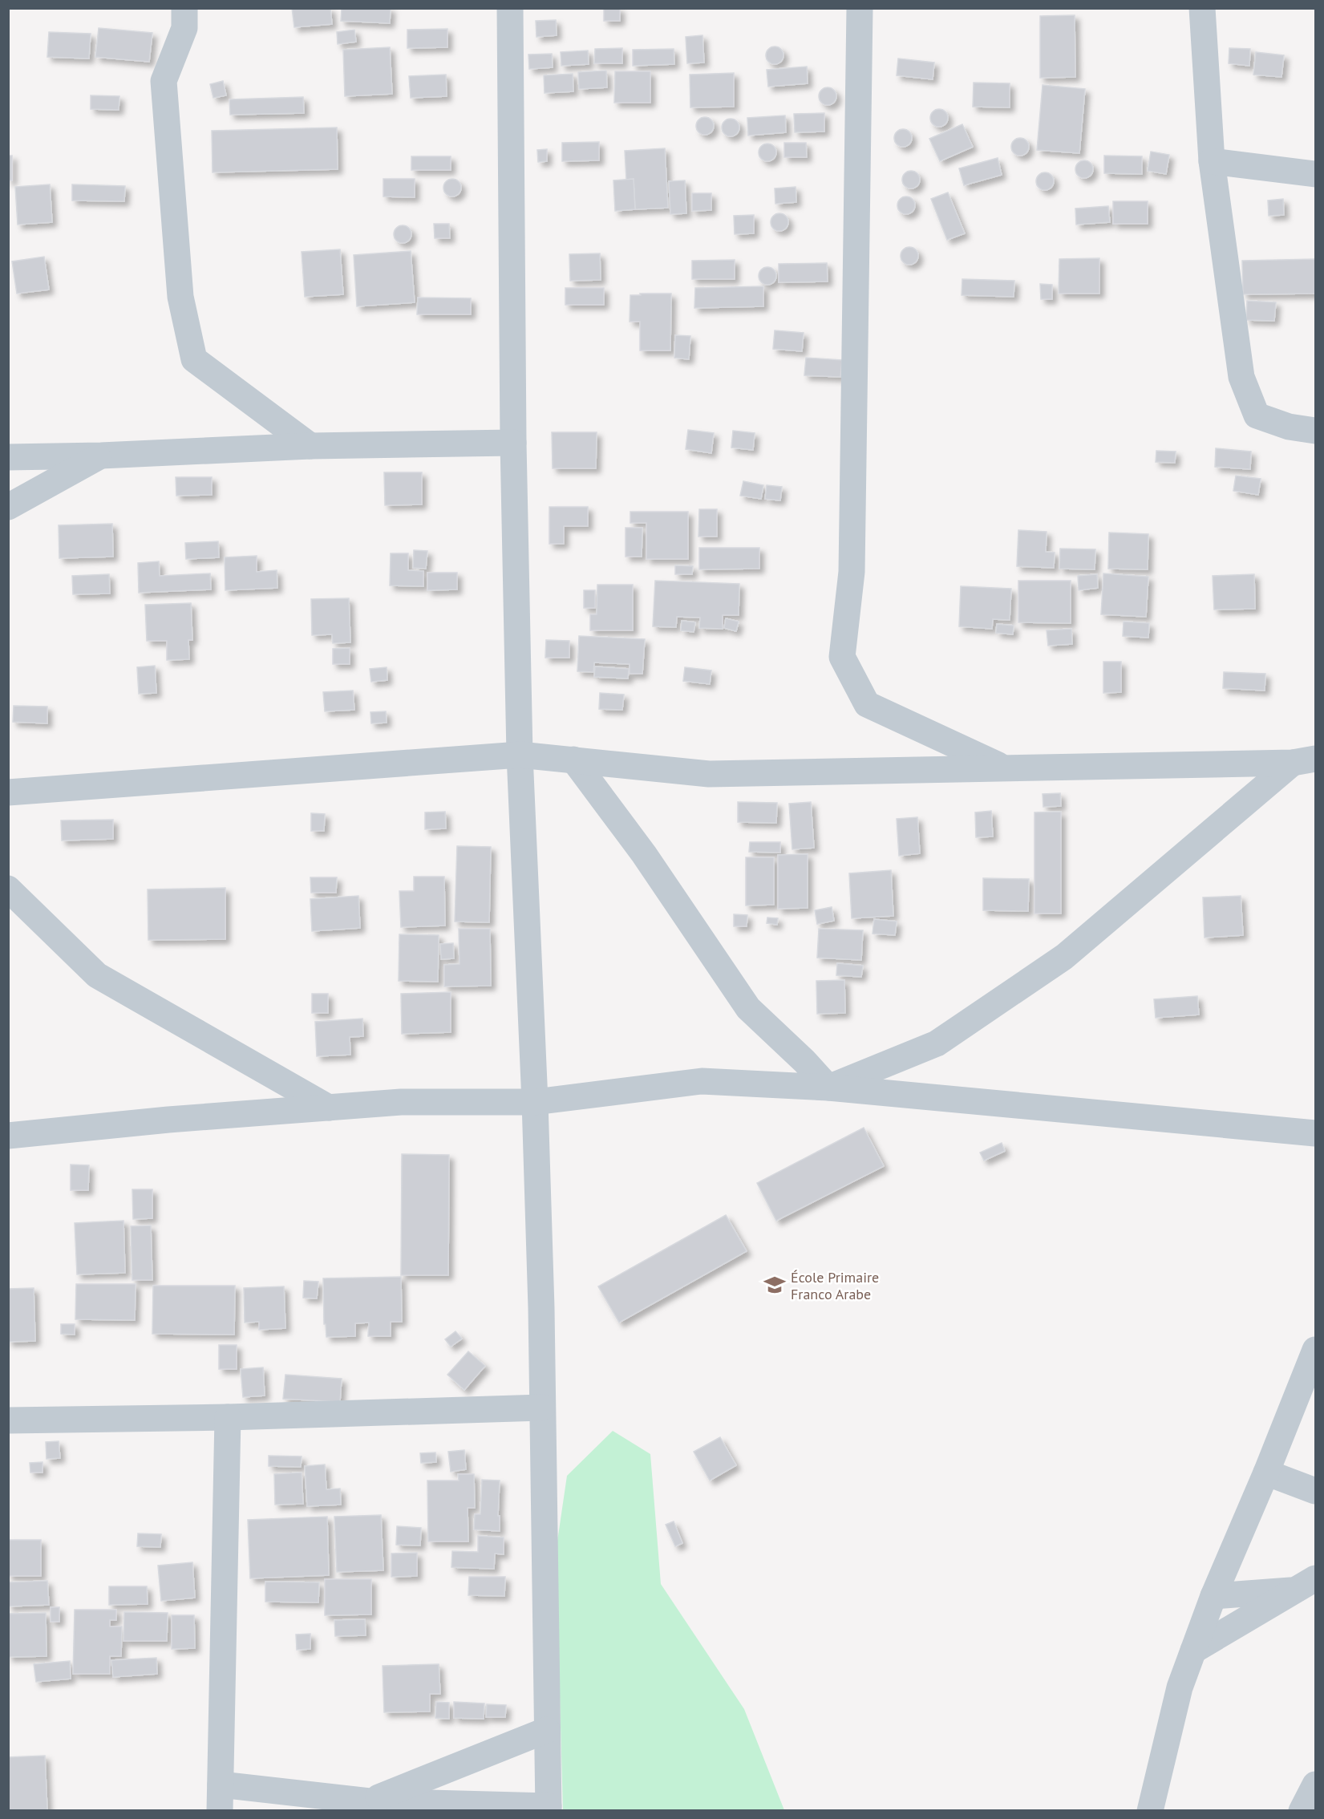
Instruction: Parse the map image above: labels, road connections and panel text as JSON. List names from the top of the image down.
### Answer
{
  "places": {
    "school or university": ["École Primaire Franco Arabe"]
  }
}
